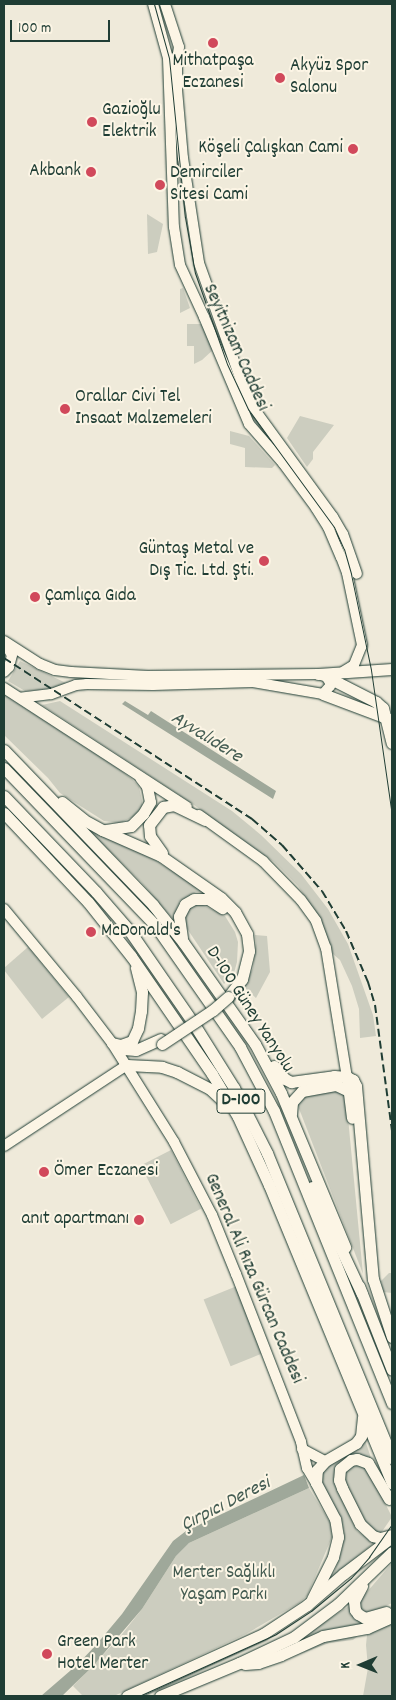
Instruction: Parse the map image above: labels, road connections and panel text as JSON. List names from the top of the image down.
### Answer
{
  "streets": {
    "main road": [
      "Seyitnizam Caddesi",
      "D-100 Güney Yanyolu",
      "D-100",
      "General Ali Rıza Gürcan Caddesi"
    ]
  },
  "water": ["Ayvalıdere", "Çırpıcı Deresi"],
  "parks": ["Merter Sağlıklı Yaşam Parkı"],
  "places": [
    "Mithatpaşa Eczanesi",
    "Akyüz Spor Salonu",
    "Gazioğlu Elektrik",
    "Köşeli Çalışkan Cami",
    "Akbank",
    "Demirciler Sitesi Cami",
    "Orallar Civi Tel Insaat Malzemeleri",
    "Güntaş Metal ve Dış Tic. Ltd. Şti.",
    "Çamlıça Gıda",
    "McDonald's",
    "Ömer Eczanesi",
    "anıt apartmanı",
    "Green Park Hotel Merter"
  ],
  "scale_bar": "100 m",
  "north": "left"
}
